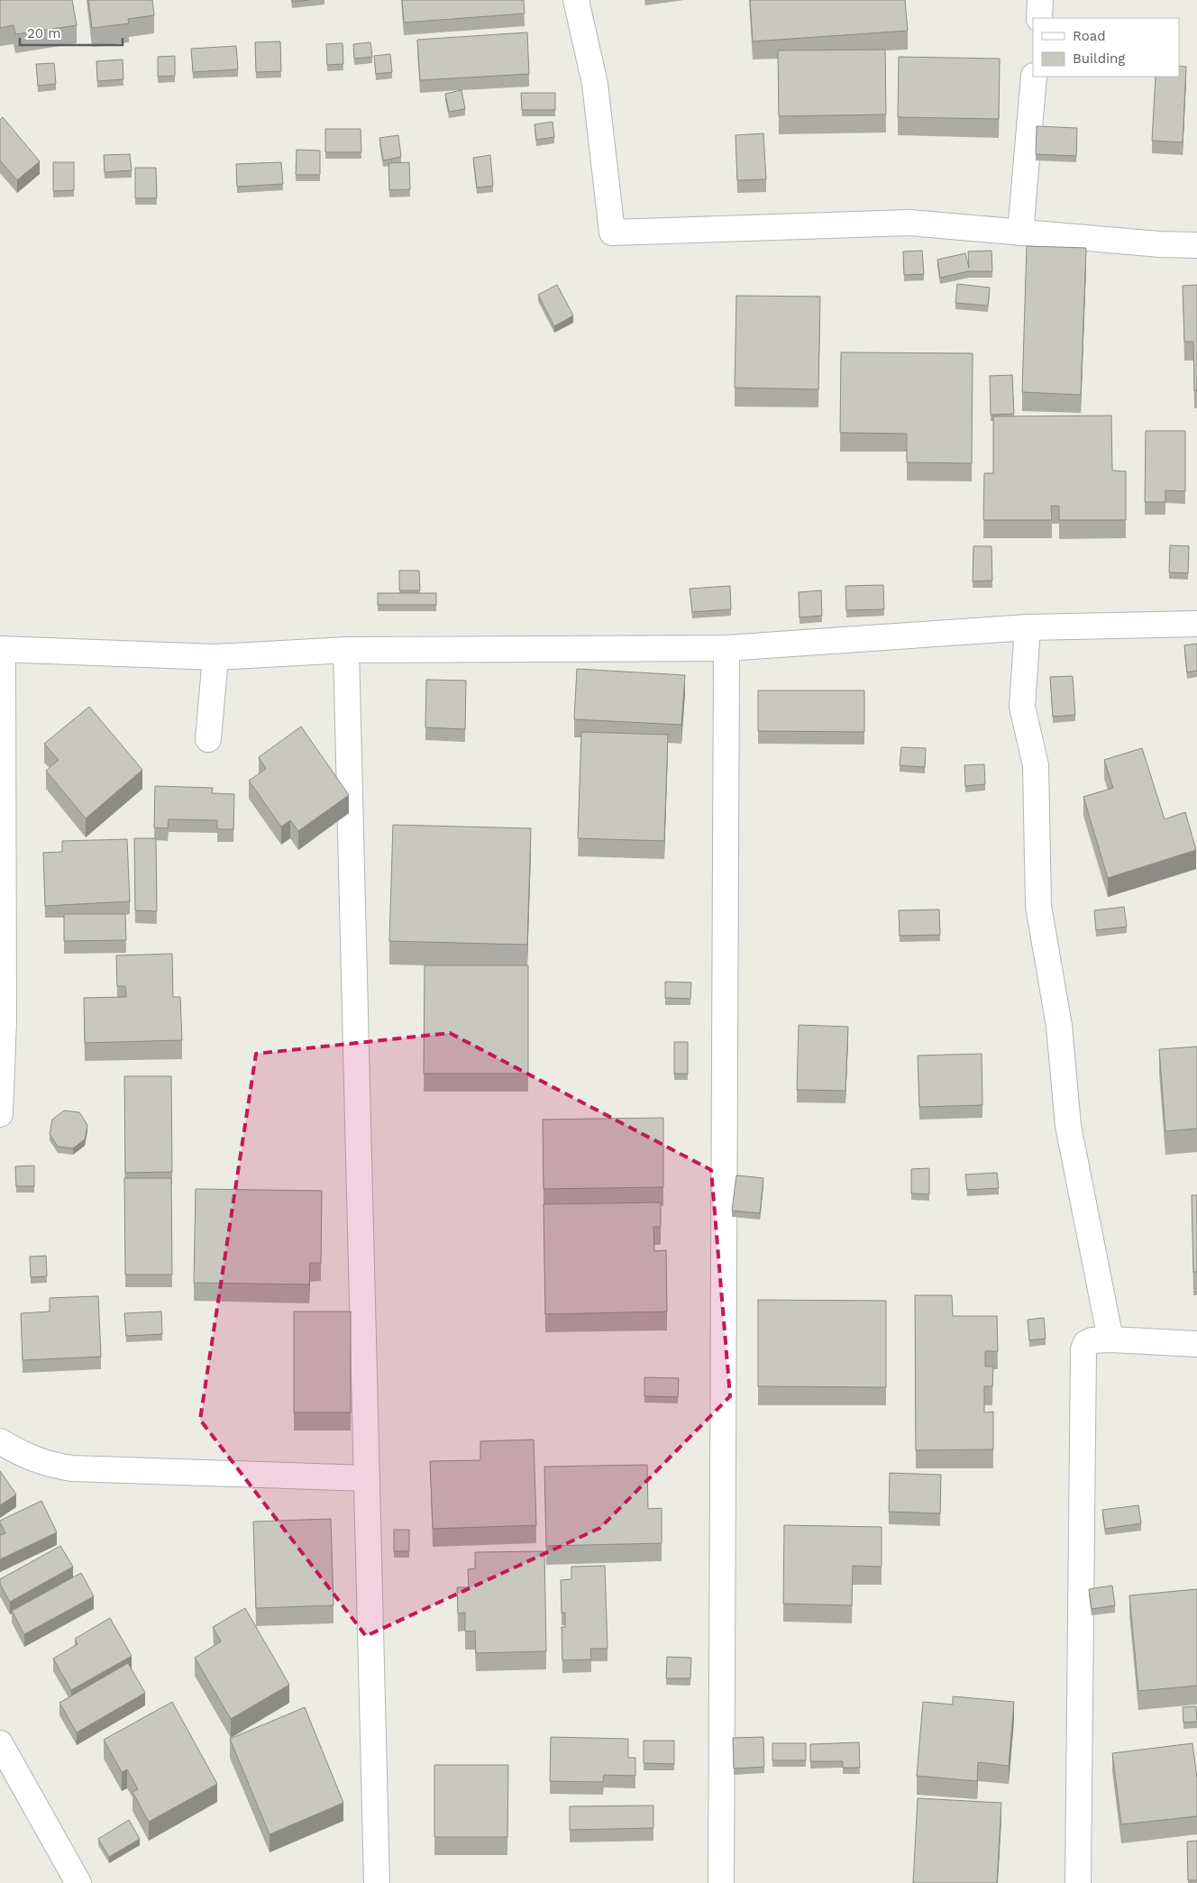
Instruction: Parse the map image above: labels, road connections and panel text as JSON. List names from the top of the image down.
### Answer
{
  "legend": ["Road", "Building"],
  "scale_bar": "20 m"
}
